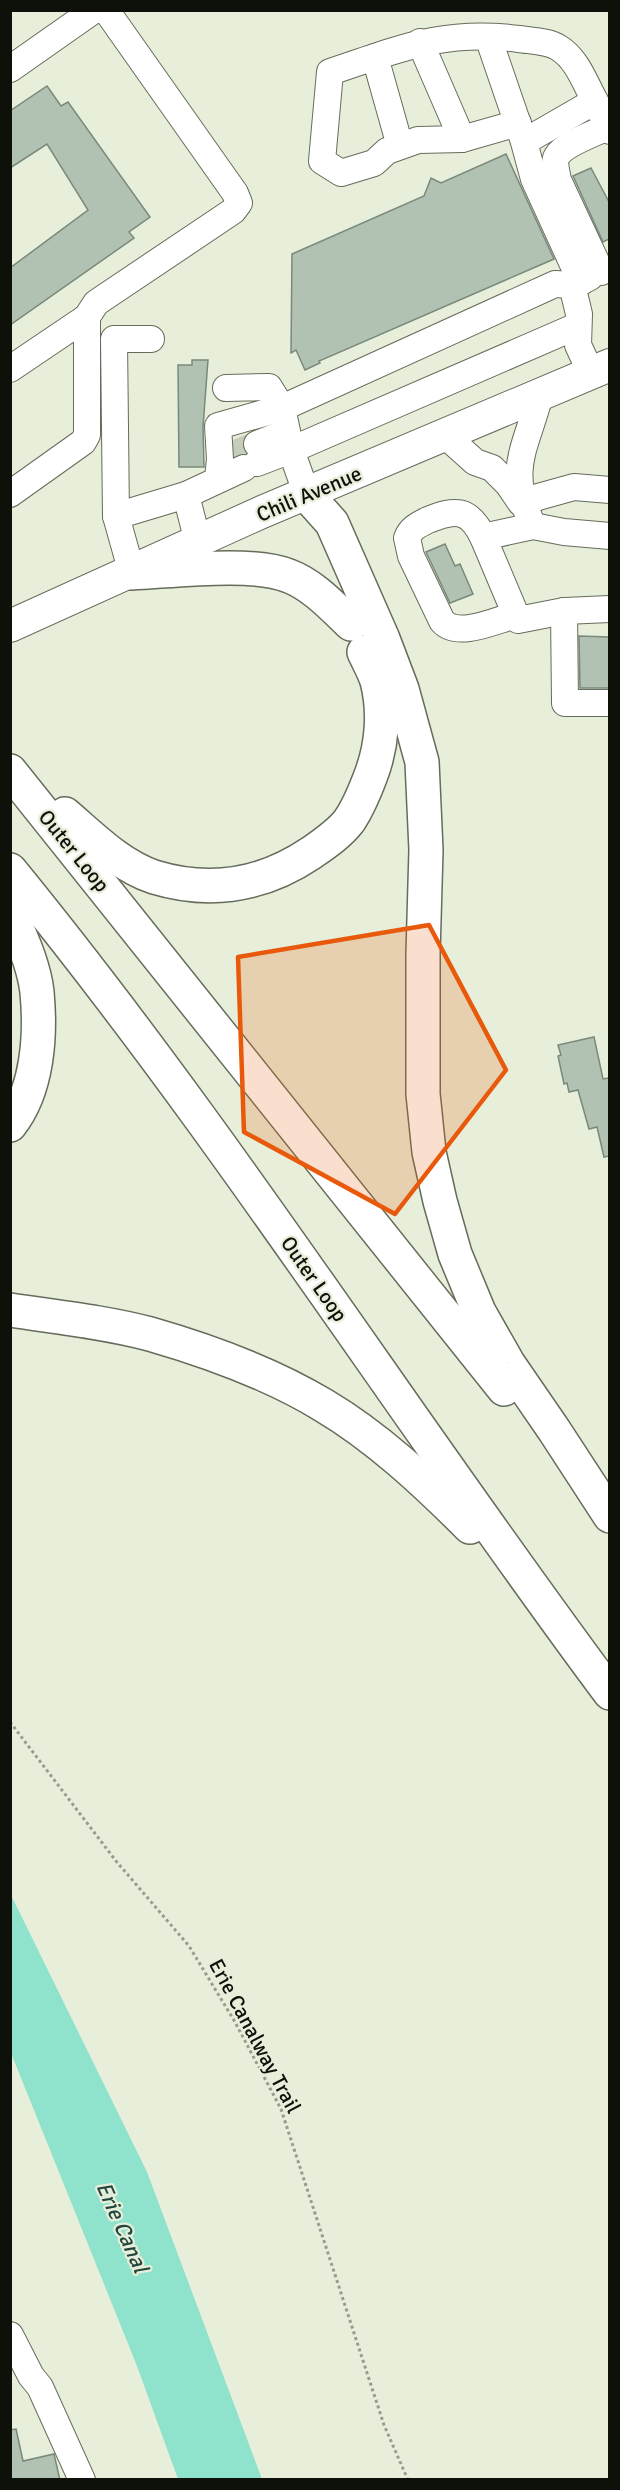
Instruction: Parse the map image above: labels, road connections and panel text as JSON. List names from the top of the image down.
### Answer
{
  "streets": {
    "highway": ["Outer Loop"],
    "main road": ["Chili Avenue"],
    "path": ["Erie Canalway Trail"]
  },
  "water": ["Erie Canal"]
}
